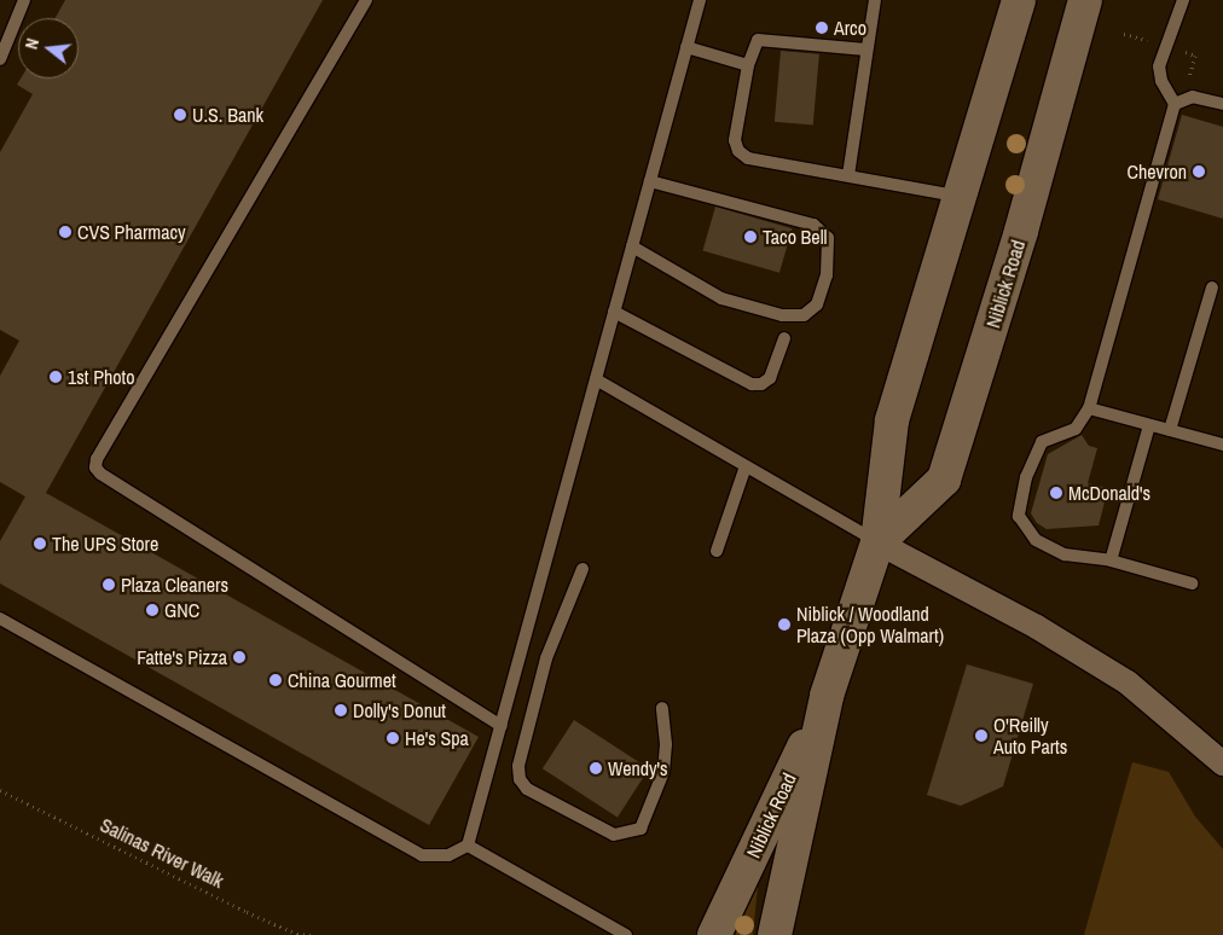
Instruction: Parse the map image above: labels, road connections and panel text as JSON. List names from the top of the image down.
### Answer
{
  "streets": {
    "main road": ["Niblick Road"],
    "path": ["Salinas River Walk"]
  },
  "places": [
    "Arco",
    "U.S. Bank",
    "Chevron",
    "CVS Pharmacy",
    "Taco Bell",
    "1st Photo",
    "McDonald's",
    "The UPS Store",
    "Plaza Cleaners",
    "GNC",
    "Niblick / Woodland Plaza (Opp Walmart)",
    "Fatte's Pizza",
    "China Gourmet",
    "Dolly's Donut",
    "O'Reilly Auto Parts",
    "He's Spa",
    "Wendy's"
  ],
  "north": "left"
}
